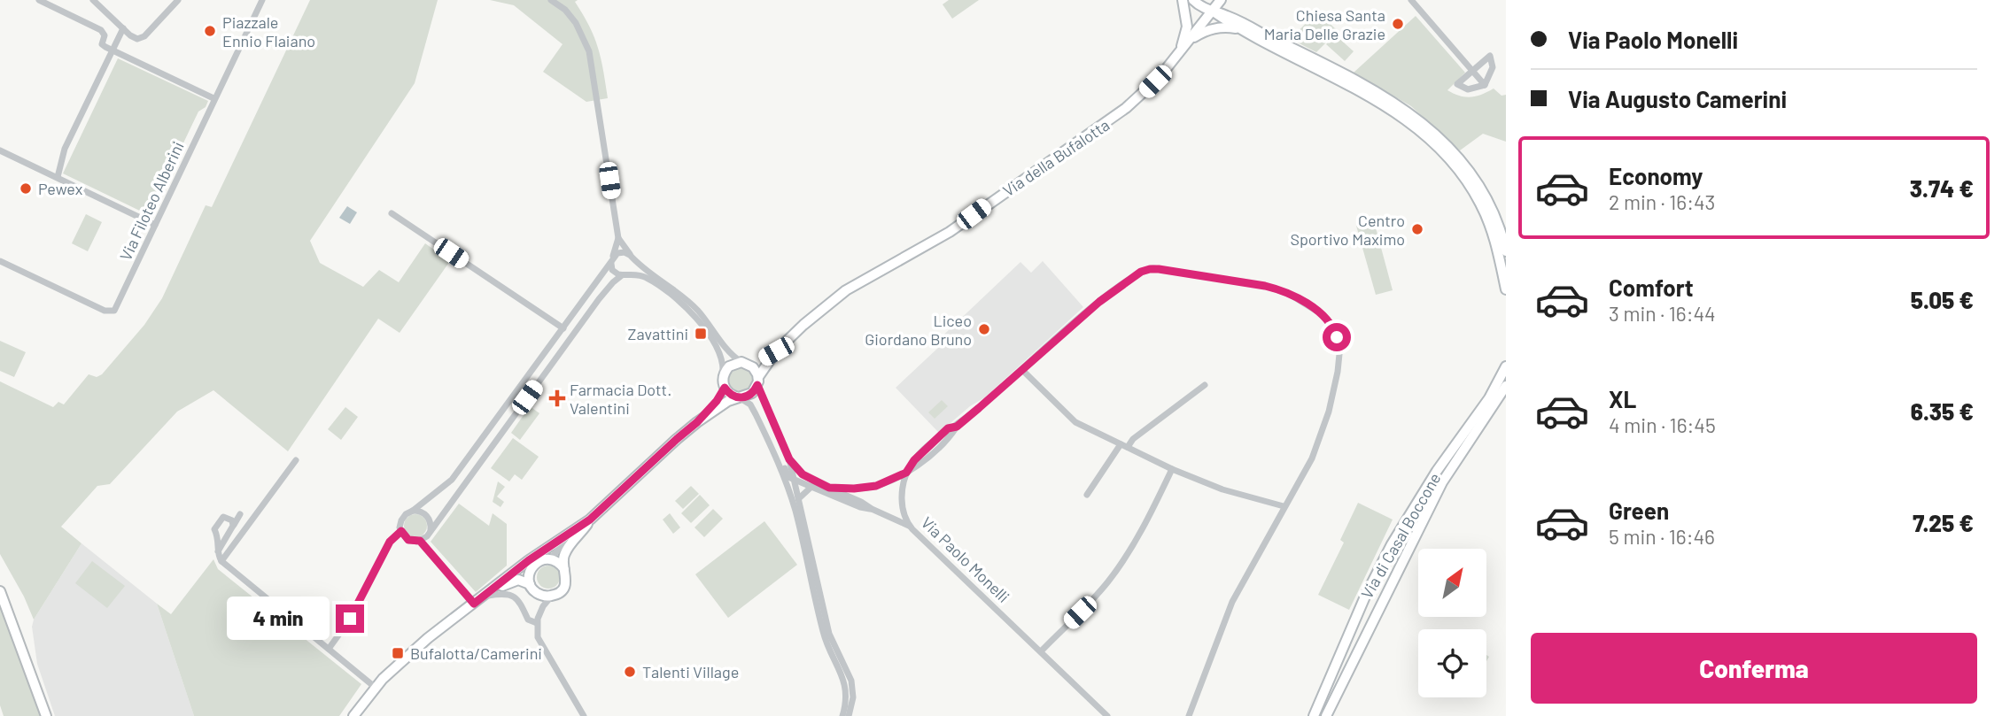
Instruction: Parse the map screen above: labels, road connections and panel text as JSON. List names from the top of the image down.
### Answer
{
  "streets": {
    "street": [
      "Via della Bufalotta",
      "Via Filoteo Alberini",
      "Via di Casal Boccone",
      "Via Paolo Monelli"
    ]
  },
  "places": {
    "other": [
      "Chiesa Santa Maria Delle Grazie",
      "Piazzale Ennio Flaiano",
      "Pewex",
      "Centro Sportivo Maximo",
      "Liceo Giordano Bruno",
      "Talenti Village"
    ],
    "transit": ["Zavattini", "Bufalotta/Camerini"],
    "health": ["Farmacia Dott. Valentini"]
  },
  "north": "top right",
  "page": {
    "banner": ["Via Paolo Monelli", "Via Augusto Camerini"],
    "list": [
      {
        "name": "Economy",
        "note": "2 min · 16:43",
        "value": "3.74 €"
      },
      {
        "name": "Comfort",
        "note": "3 min · 16:44",
        "value": "5.05 €"
      },
      {
        "name": "XL",
        "note": "4 min · 16:45",
        "value": "6.35 €"
      },
      {
        "name": "Green",
        "note": "5 min · 16:46",
        "value": "7.25 €"
      }
    ],
    "bubble": "4 min",
    "buttons": "Conferma"
  }
}
